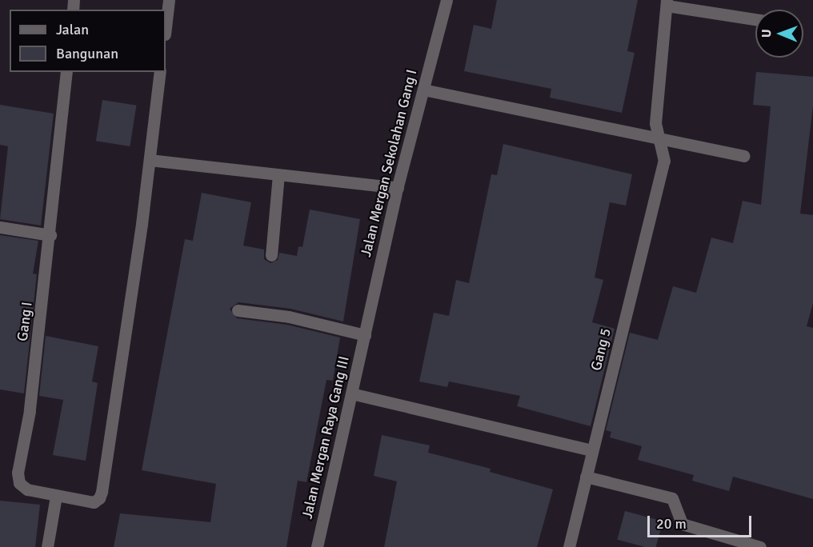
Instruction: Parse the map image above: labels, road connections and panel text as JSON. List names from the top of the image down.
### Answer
{
  "streets": {
    "street": [
      "Jalan Mergan Sekolahan Gang I",
      "Gang I",
      "Gang 5",
      "Jalan Mergan Raya Gang III"
    ]
  },
  "crossings": [
    ["Jalan Mergan Sekolahan Gang I", "Jalan Mergan Raya Gang III"]
  ],
  "legend": ["Jalan", "Bangunan"],
  "scale_bar": "20 m",
  "north": "left"
}
